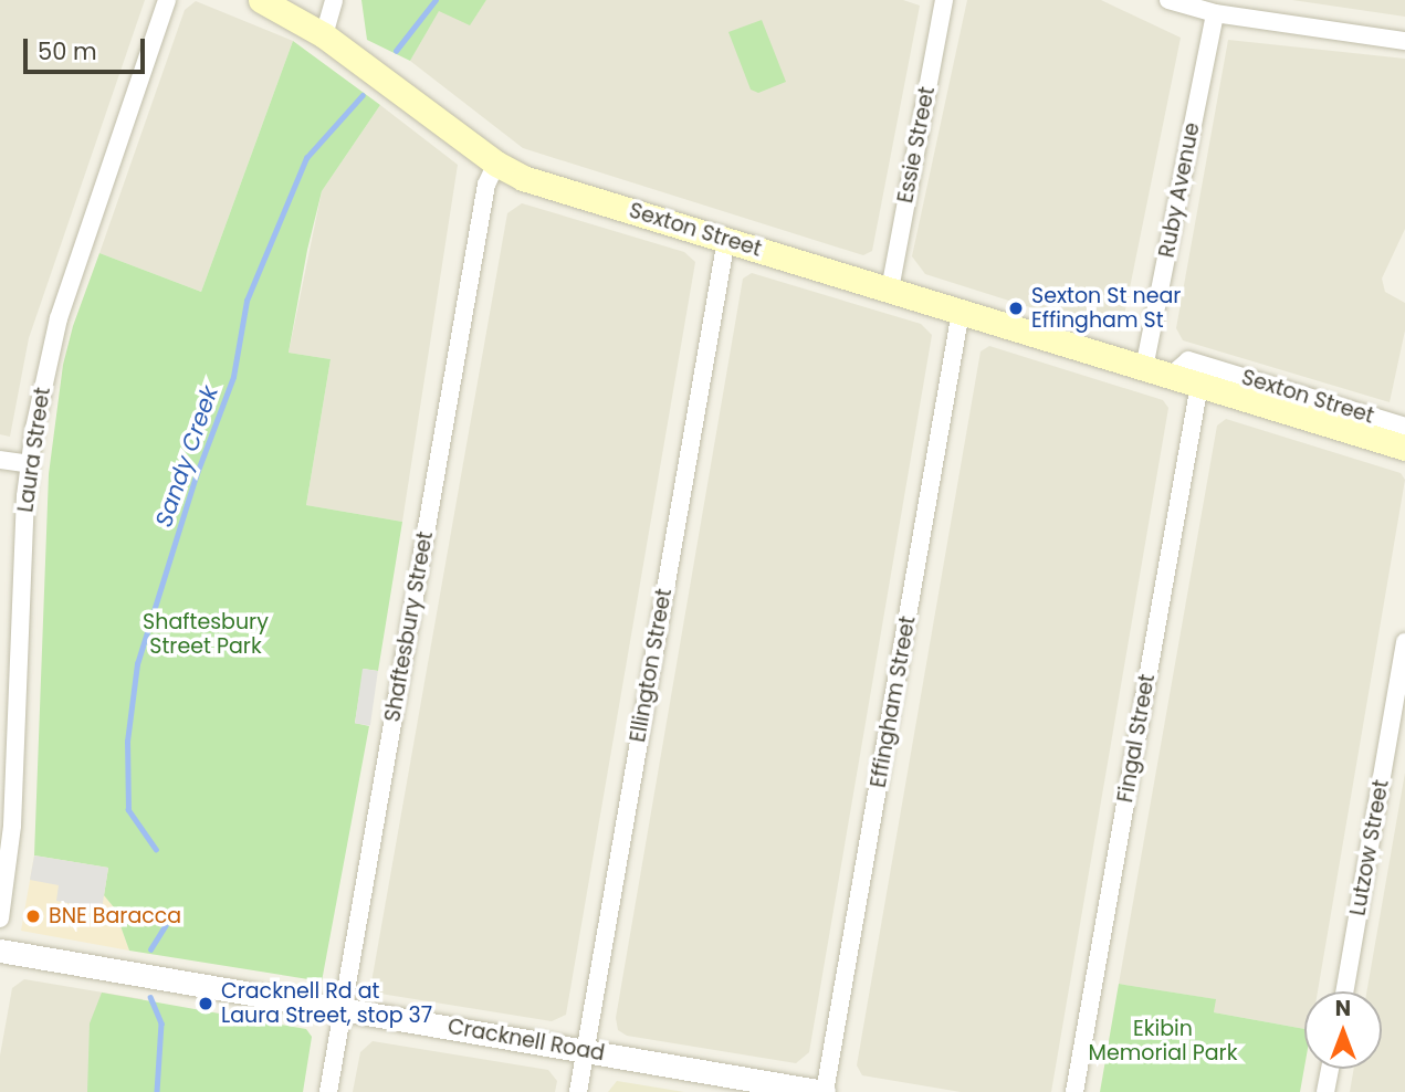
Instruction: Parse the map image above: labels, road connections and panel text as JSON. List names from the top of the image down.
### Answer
{
  "streets": {
    "main road": ["Sexton Street"],
    "street": [
      "Essie Street",
      "Ruby Avenue",
      "Laura Street",
      "Shaftesbury Street",
      "Ellington Street",
      "Effingham Street",
      "Fingal Street",
      "Lutzow Street",
      "Cracknell Road"
    ]
  },
  "crossings": [
    ["Essie Street", "Sexton Street"],
    ["Ruby Avenue", "Sexton Street"],
    ["Sexton Street", "Shaftesbury Street"],
    ["Sexton Street", "Ellington Street"],
    ["Sexton Street", "Effingham Street"],
    ["Sexton Street", "Fingal Street"],
    ["Shaftesbury Street", "Cracknell Road"],
    ["Ellington Street", "Cracknell Road"],
    ["Effingham Street", "Cracknell Road"]
  ],
  "water": ["Sandy Creek"],
  "parks": ["Shaftesbury Street Park", "Ekibin Memorial Park"],
  "places": ["Sexton St near Effingham St", "BNE Baracca", "Cracknell Rd at Laura Street, stop 37"],
  "scale_bar": "50 m",
  "north": "top"
}
